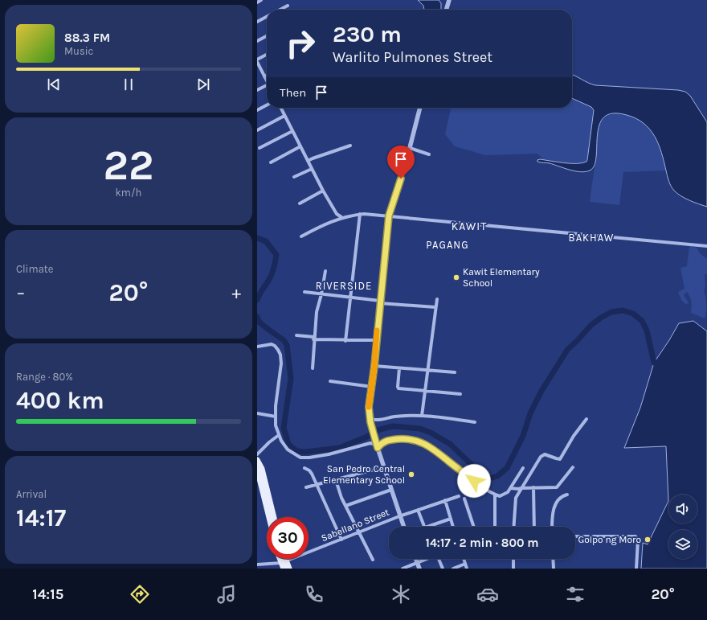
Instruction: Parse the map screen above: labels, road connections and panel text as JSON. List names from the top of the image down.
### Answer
{
  "streets": {
    "street": ["Sabellano Street"]
  },
  "districts": [
    "KAWIT",
    "BAKHAW",
    "PAGANG",
    "RIVERSIDE"
  ],
  "places": ["Kawit Elementary School", "San Pedro Central Elementary School", "Golpo ng Moro"],
  "page": {
    "turn": ["230 m", "Warlito Pulmones Street"],
    "song": ["88.3 FM", "Music"],
    "then": "Then",
    "tile": [
      ["22", "km/h"],
      "Climate",
      ["Range · 80%", "400 km"],
      ["Arrival", "14:17"]
    ],
    "heat": ["−", "20°", "+"],
    "limit": "30",
    "trip": "14:17 · 2 min · 800 m",
    "tabs": ["14:15", "20°"]
  }
}
